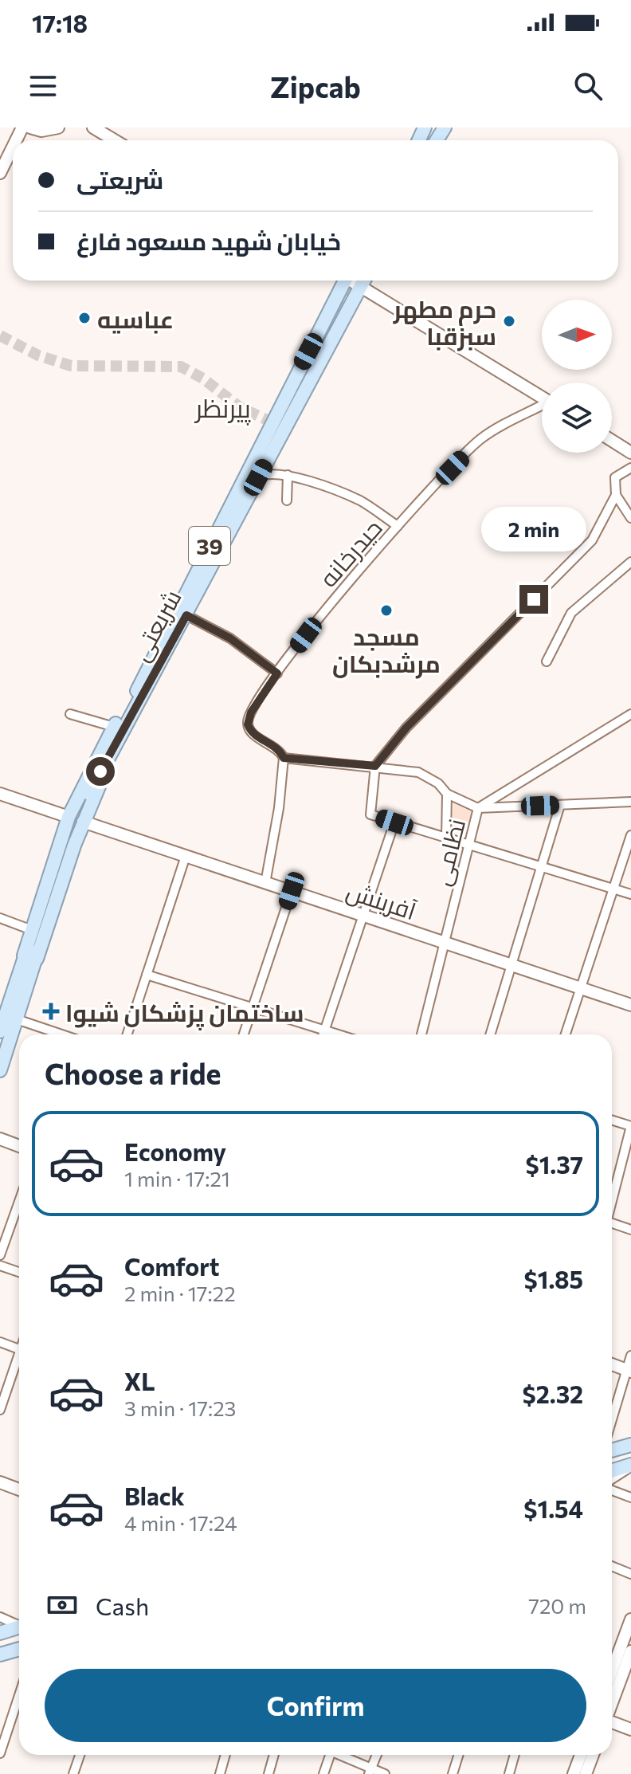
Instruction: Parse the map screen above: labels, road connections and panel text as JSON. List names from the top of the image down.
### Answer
{
  "streets": {
    "main road": ["39", "شریعتی", "آفرینش"],
    "street": ["حیدرخانه", "نظامی"]
  },
  "crossings": [
    ["39", "شریعتی"],
    ["نظامی", "آفرینش"]
  ],
  "districts": ["پیرنظر"],
  "places": {
    "other": ["عباسیه", "حرم مطهر سبزقبا", "مسجد مرشدبکان"],
    "health": ["ساختمان پزشکان شیوا"]
  },
  "north": "right",
  "page": {
    "status": "17:18",
    "header": "Zipcab",
    "banner": ["شریعتی", "خیابان شهید مسعود فارغ"],
    "bubble": "2 min",
    "heading": "Choose a ride",
    "list": [
      {
        "name": "Economy",
        "note": "1 min · 17:21",
        "value": "$1.37"
      },
      {
        "name": "Comfort",
        "note": "2 min · 17:22",
        "value": "$1.85"
      },
      {
        "name": "XL",
        "note": "3 min · 17:23",
        "value": "$2.32"
      },
      {
        "name": "Black",
        "note": "4 min · 17:24",
        "value": "$1.54"
      }
    ],
    "pay": ["Cash", "720 m"],
    "buttons": "Confirm"
  }
}
